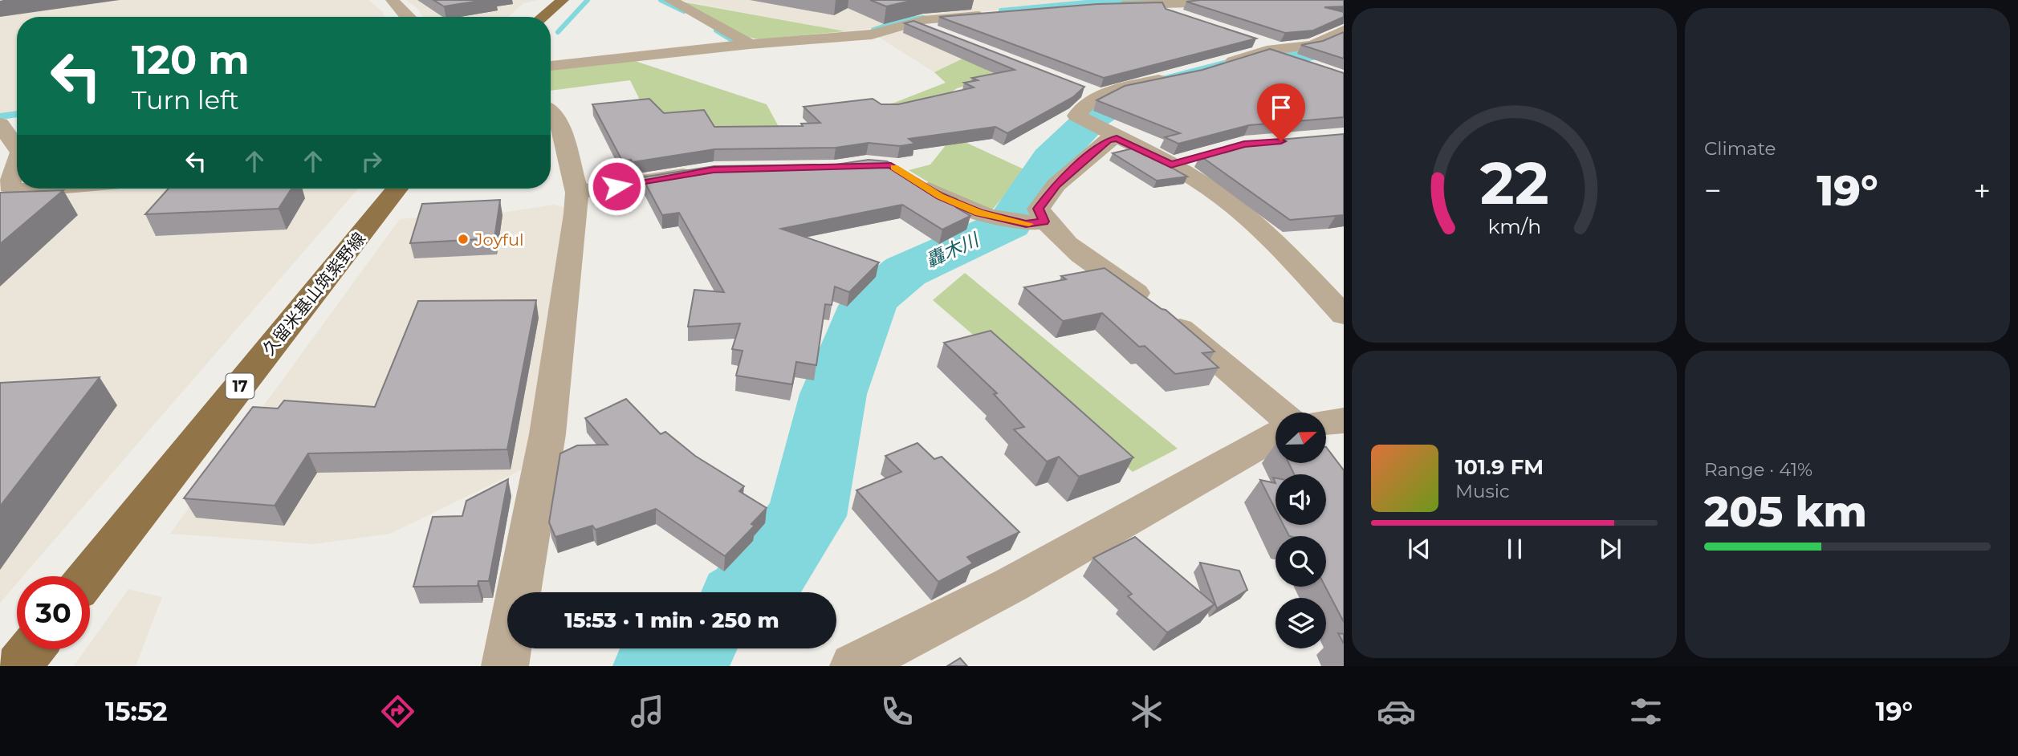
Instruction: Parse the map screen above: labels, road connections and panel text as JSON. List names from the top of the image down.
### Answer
{
  "streets": {
    "main road": ["久留米基山筑紫野線", "17"]
  },
  "water": ["轟木川"],
  "places": ["Joyful"],
  "north": "right",
  "page": {
    "tile": [
      "Climate",
      ["Range · 41%", "205 km"]
    ],
    "turn": ["120 m", "Turn left"],
    "heat": ["−", "19°", "+"],
    "song": ["101.9 FM", "Music"],
    "limit": "30",
    "trip": "15:53 · 1 min · 250 m",
    "tabs": ["15:52", "19°"],
    "gauge": ["22", "km/h"]
  }
}
